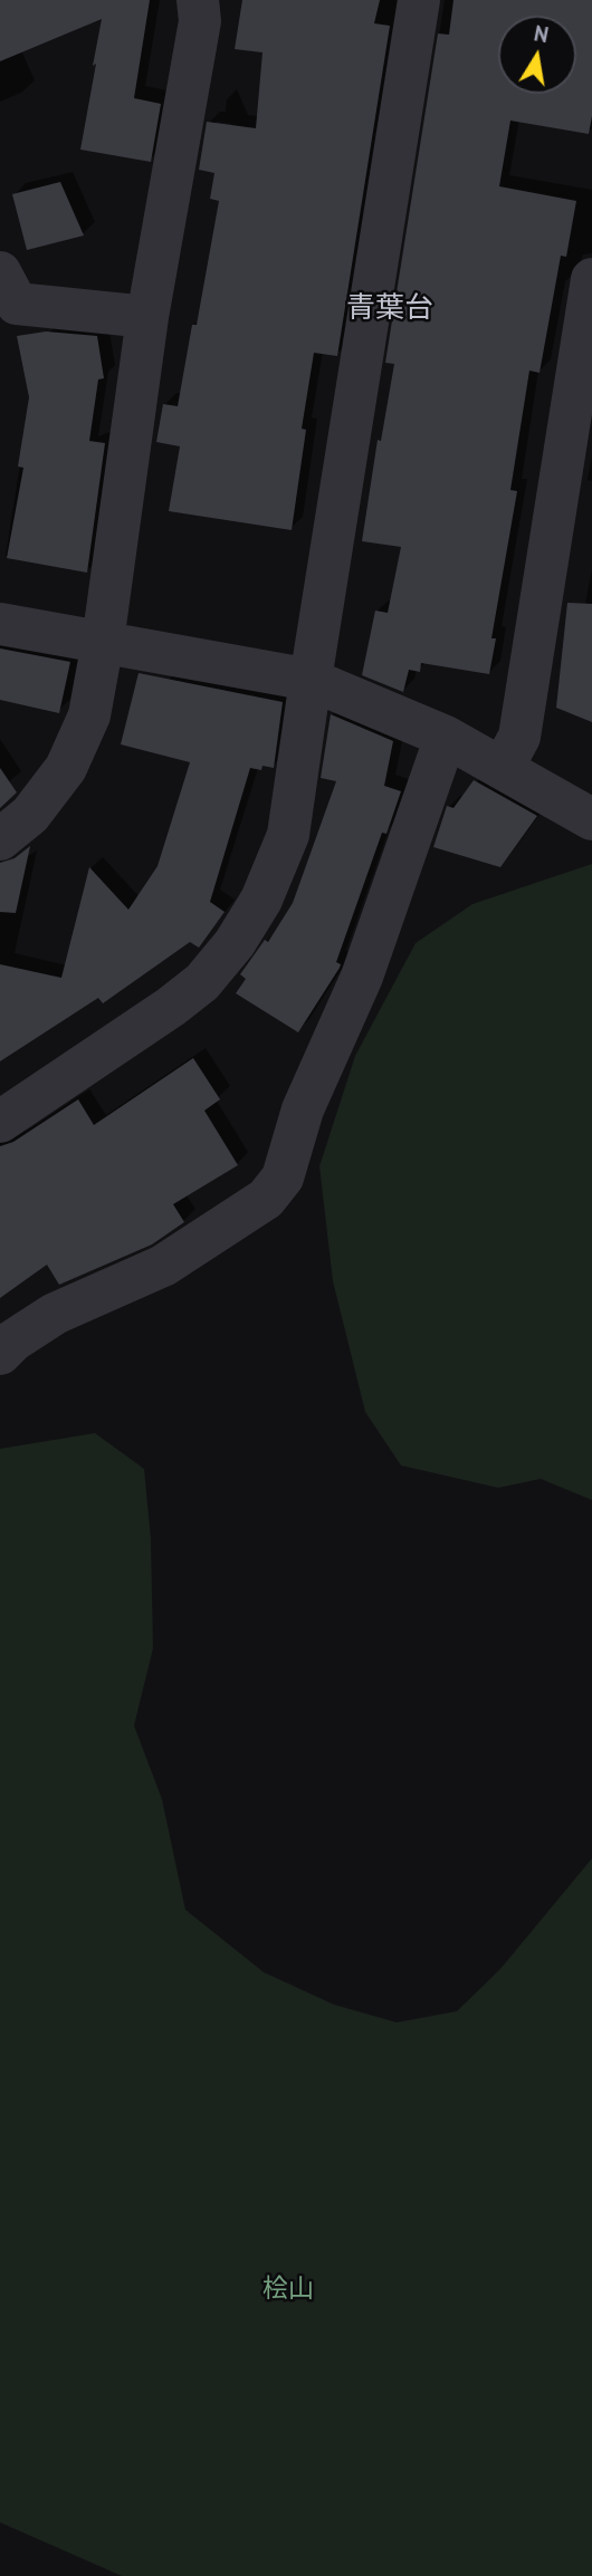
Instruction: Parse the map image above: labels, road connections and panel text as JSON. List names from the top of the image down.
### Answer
{
  "districts": ["青葉台"],
  "parks": ["桧山"],
  "north": "top"
}
